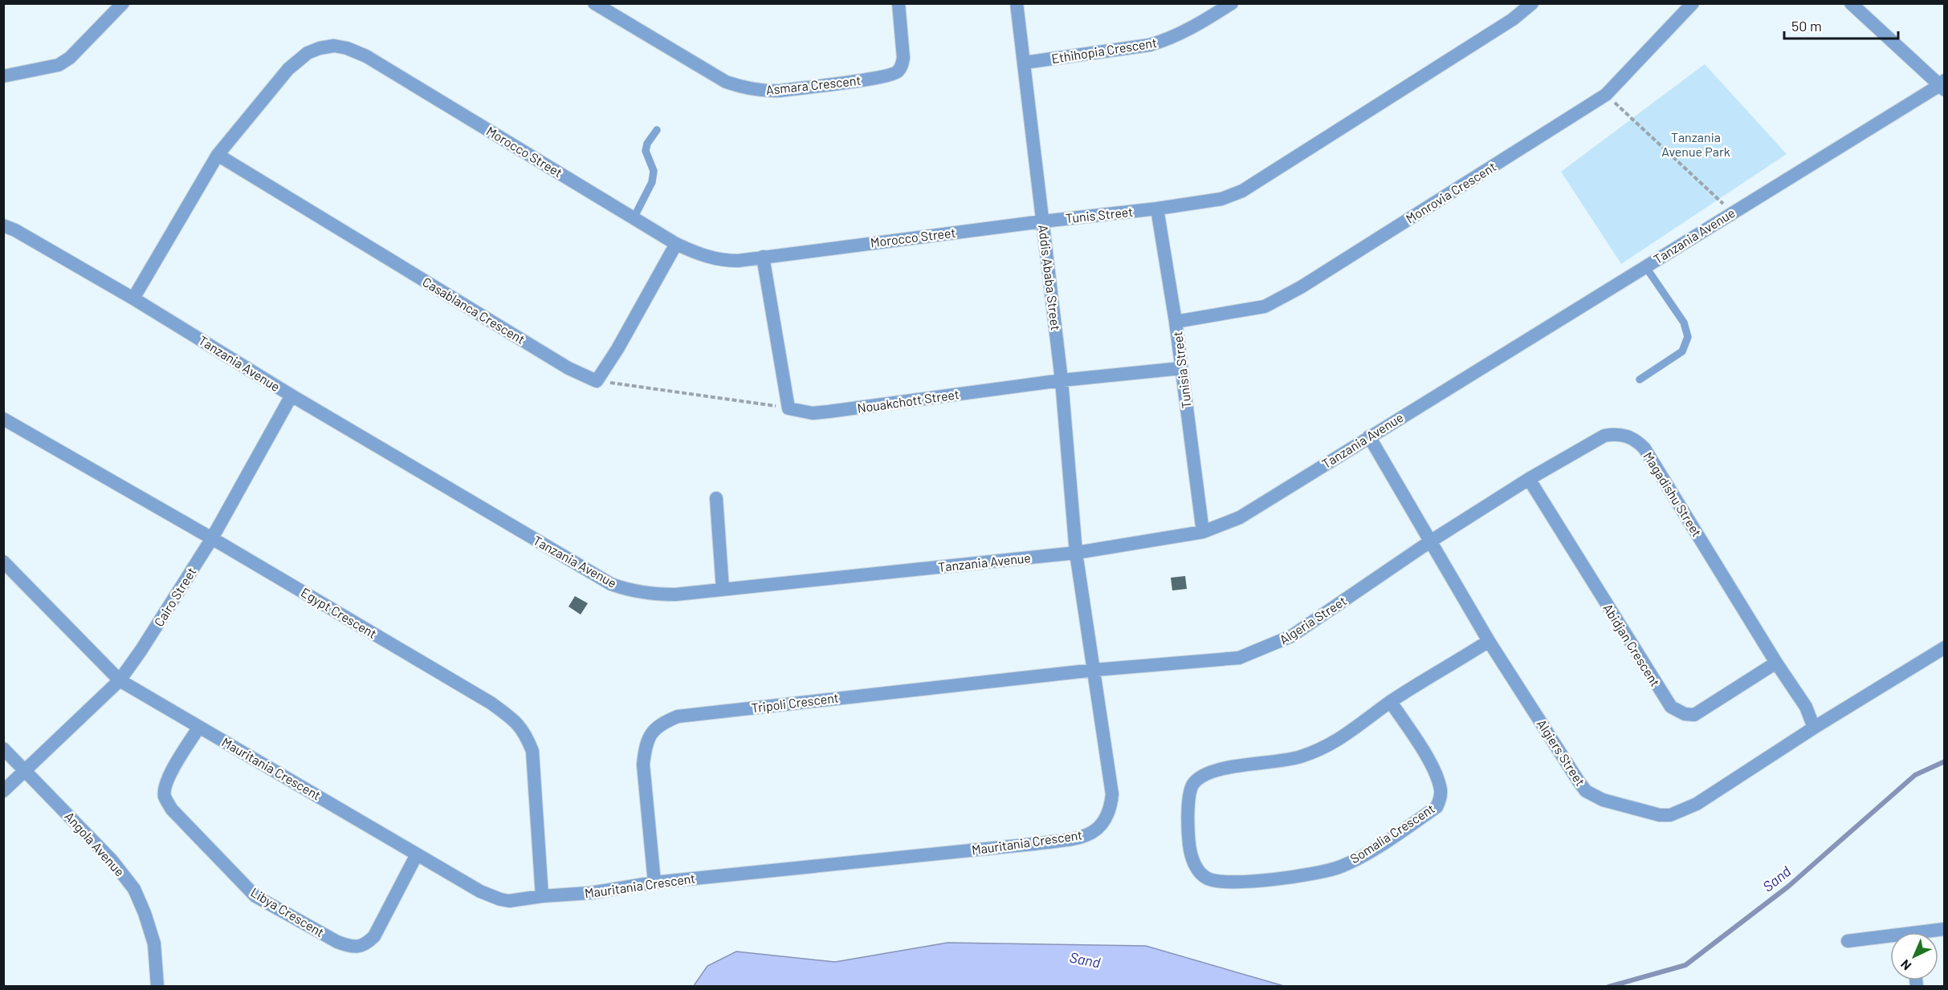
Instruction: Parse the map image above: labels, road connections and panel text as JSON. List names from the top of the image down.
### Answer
{
  "streets": {
    "street": [
      "Ethihopia Crescent",
      "Asmara Crescent",
      "Morocco Street",
      "Monrovia Crescent",
      "Tunis Street",
      "Tanzania Avenue",
      "Addis Ababa Street",
      "Casablanca Crescent",
      "Tunisia Street",
      "Nouakchott Street",
      "Magadishu Street",
      "Cairo Street",
      "Egypt Crescent",
      "Algeria Street",
      "Abidjan Crescent",
      "Tripoli Crescent",
      "Algiers Street",
      "Mauritania Crescent",
      "Somalia Crescent",
      "Angola Avenue",
      "Libya Crescent"
    ]
  },
  "crossings": [
    ["Ethihopia Crescent", "Addis Ababa Street"],
    ["Morocco Street", "Tunis Street"],
    ["Morocco Street", "Tanzania Avenue"],
    ["Morocco Street", "Addis Ababa Street"],
    ["Morocco Street", "Casablanca Crescent"],
    ["Monrovia Crescent", "Tunisia Street"],
    ["Tunis Street", "Addis Ababa Street"],
    ["Tunis Street", "Tunisia Street"],
    ["Tanzania Avenue", "Addis Ababa Street"],
    ["Tanzania Avenue", "Tunisia Street"],
    ["Tanzania Avenue", "Cairo Street"],
    ["Tanzania Avenue", "Algiers Street"],
    ["Tanzania Avenue", "Mauritania Crescent"],
    ["Addis Ababa Street", "Nouakchott Street"],
    ["Addis Ababa Street", "Mauritania Crescent"],
    ["Tunisia Street", "Nouakchott Street"],
    ["Magadishu Street", "Algeria Street"],
    ["Magadishu Street", "Abidjan Crescent"],
    ["Magadishu Street", "Algiers Street"],
    ["Cairo Street", "Egypt Crescent"],
    ["Cairo Street", "Mauritania Crescent"],
    ["Cairo Street", "Angola Avenue"],
    ["Egypt Crescent", "Mauritania Crescent"],
    ["Algeria Street", "Tripoli Crescent"],
    ["Algeria Street", "Algiers Street"],
    ["Algeria Street", "Mauritania Crescent"],
    ["Tripoli Crescent", "Mauritania Crescent"],
    ["Algiers Street", "Somalia Crescent"],
    ["Mauritania Crescent", "Libya Crescent"]
  ],
  "water": ["Sand"],
  "parks": ["Tanzania Avenue Park"],
  "scale_bar": "50 m",
  "north": "bottom left"
}
